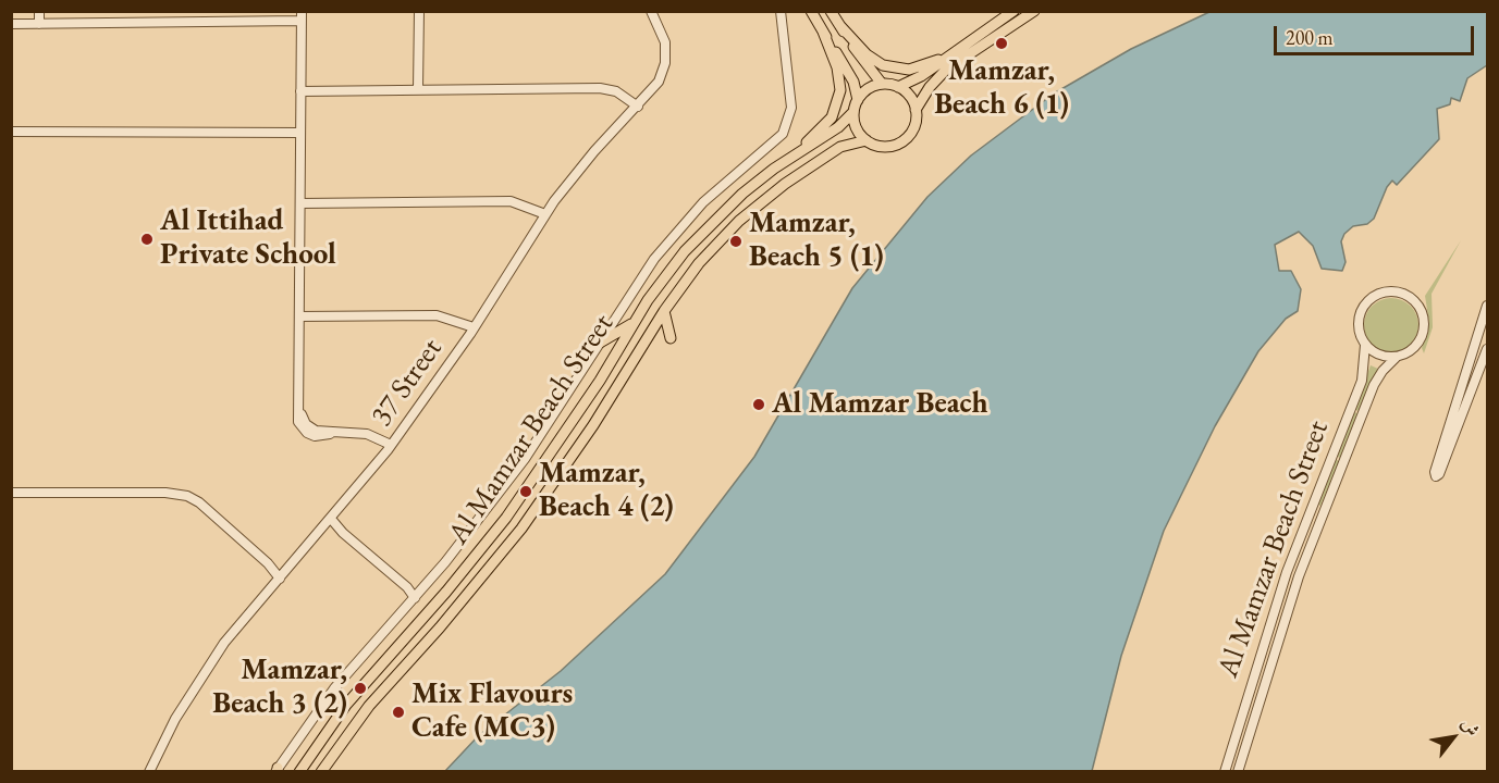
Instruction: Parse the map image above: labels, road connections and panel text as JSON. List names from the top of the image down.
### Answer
{
  "streets": {
    "main road": ["Al Mamzar Beach Street"],
    "street": ["37 Street"]
  },
  "places": [
    "Mamzar, Beach 6 (1)",
    "Al Ittihad Private School",
    "Mamzar, Beach 5 (1)",
    "Al Mamzar Beach",
    "Mamzar, Beach 4 (2)",
    "Mamzar, Beach 3 (2)",
    "Mix Flavours Cafe (MC3)"
  ],
  "scale_bar": "200 m",
  "north": "top right"
}
